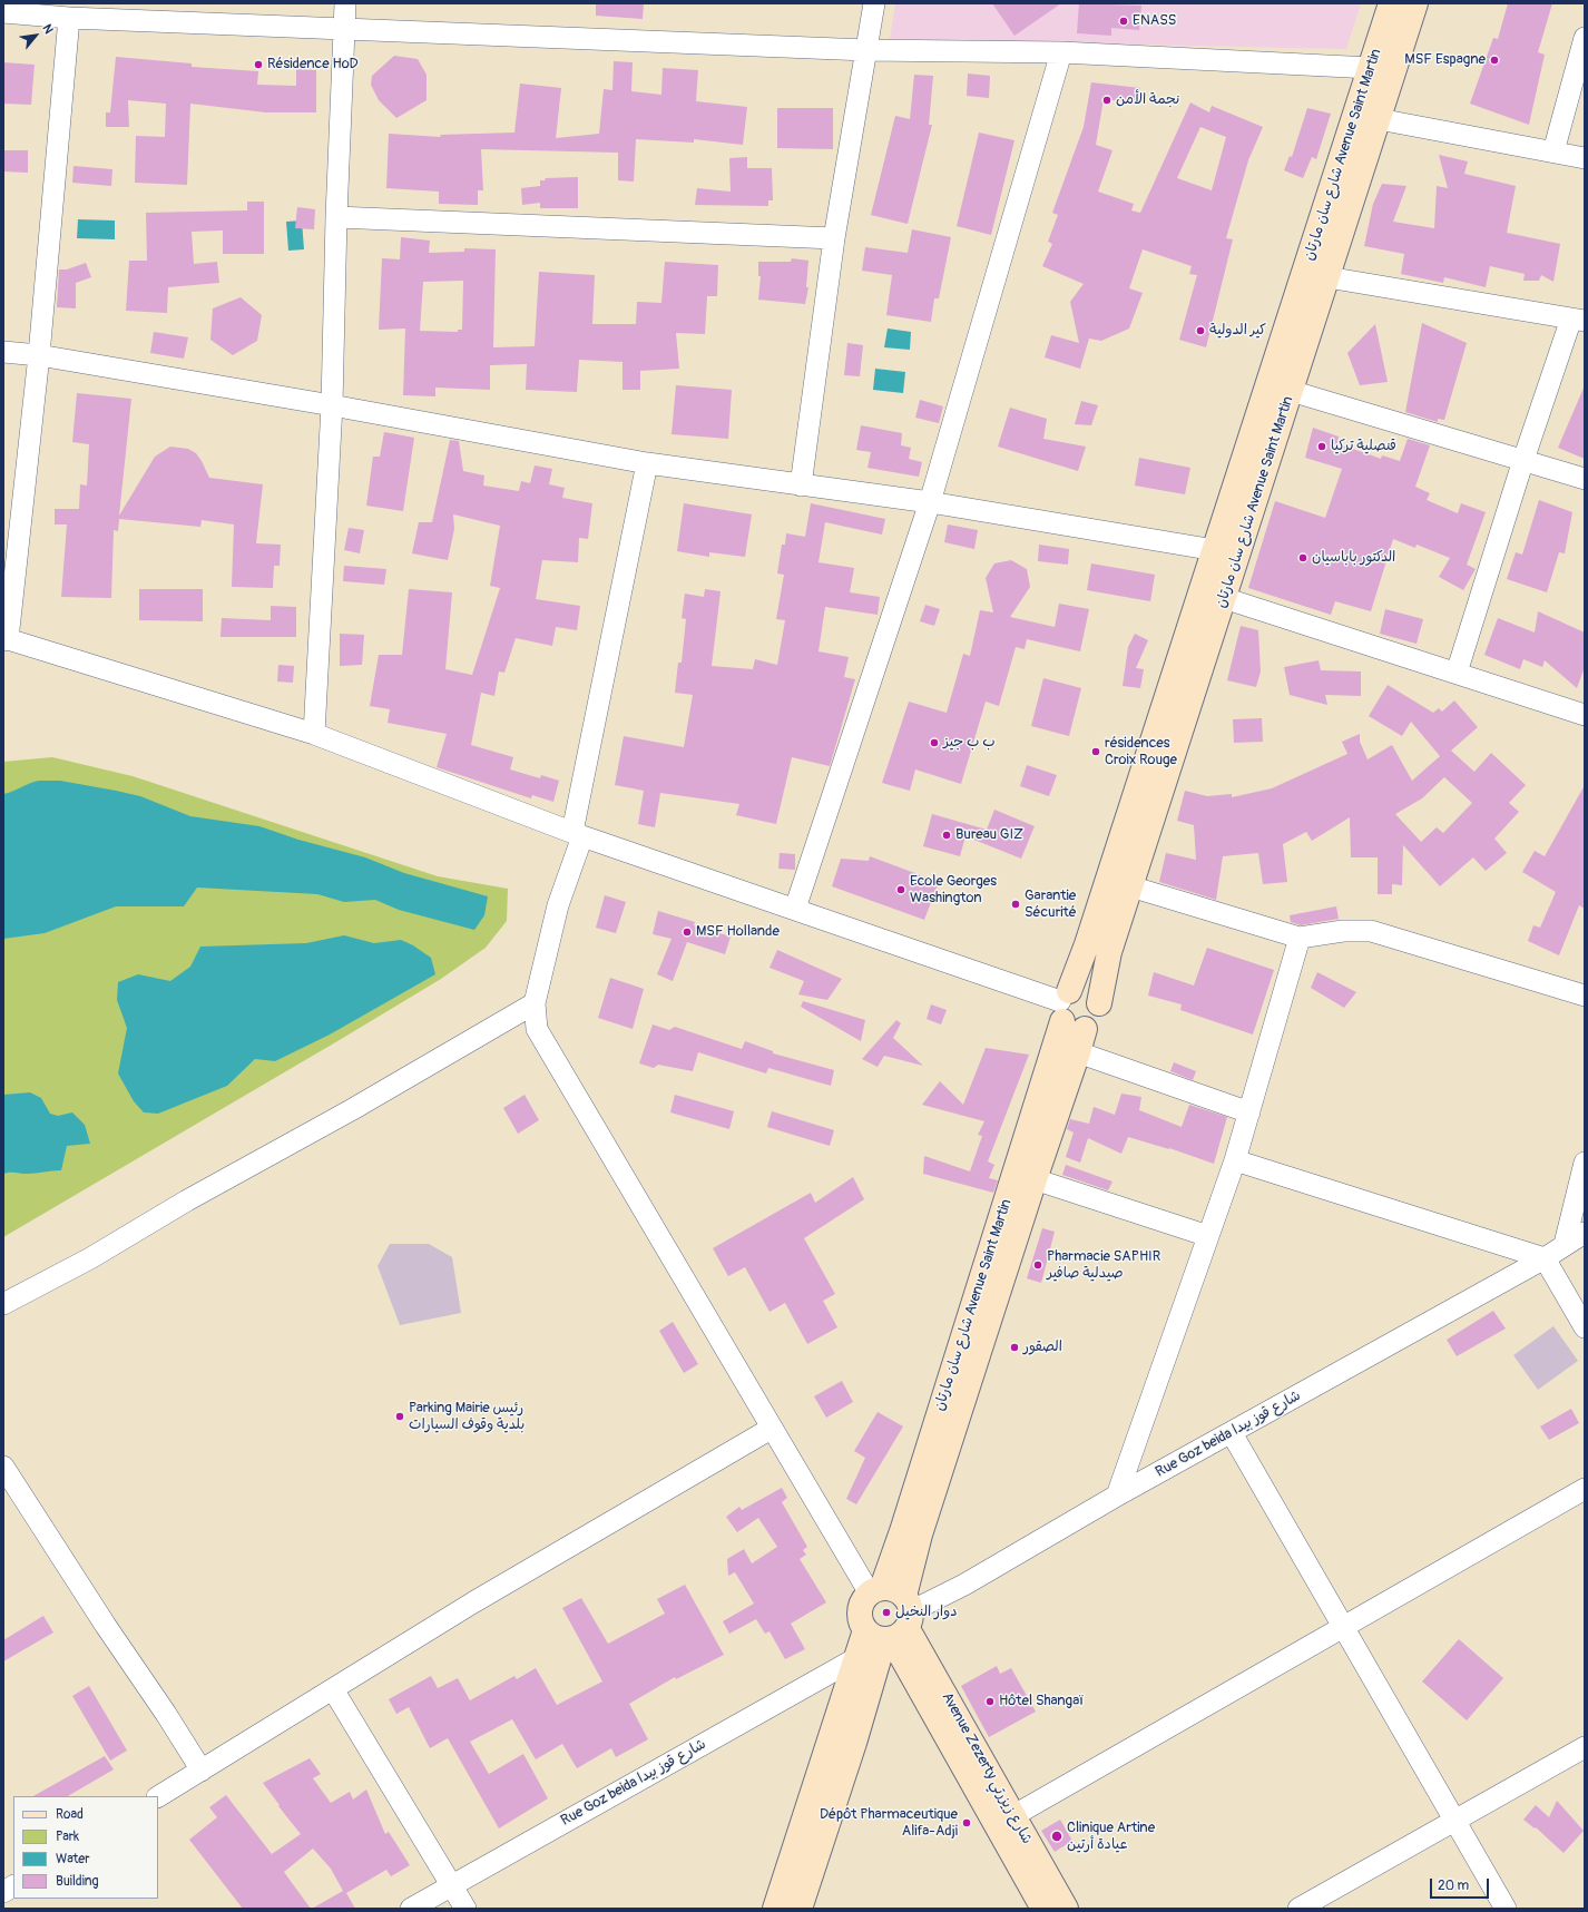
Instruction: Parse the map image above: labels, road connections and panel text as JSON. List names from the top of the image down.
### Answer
{
  "streets": {
    "main road": ["شارع سان مارتان Avenue Saint Martin", "Avenue Zezerty شارع زيزرتي"],
    "street": ["Rue Goz beida شارع قوز بيدا"]
  },
  "crossings": [
    ["شارع سان مارتان Avenue Saint Martin", "Rue Goz beida شارع قوز بيدا"],
    ["شارع سان مارتان Avenue Saint Martin", "Avenue Zezerty شارع زيزرتي"],
    ["Rue Goz beida شارع قوز بيدا", "Avenue Zezerty شارع زيزرتي"]
  ],
  "places": [
    "ENASS",
    "MSF Espagne",
    "Résidence HoD",
    "نجمة الأمن",
    "كير الدولية",
    "قنصلية تركيا",
    "الدكتور باباسيان",
    "ب ب جيز",
    "résidences Croix Rouge",
    "Bureau GIZ",
    "Ecole Georges Washington",
    "Garantie Sécurité",
    "MSF Hollande",
    "Pharmacie SAPHIR صيدلية صافير",
    "الصقور",
    "Parking Mairie رئيس بلدية وقوف السيارات",
    "دوار النخيل",
    "Hôtel Shangaï",
    "Dépôt Pharmaceutique Alifa-Adji",
    "Clinique Artine عيادة أرتين"
  ],
  "legend": [
    "Road",
    "Park",
    "Water",
    "Building"
  ],
  "scale_bar": "20 m",
  "north": "top right"
}
